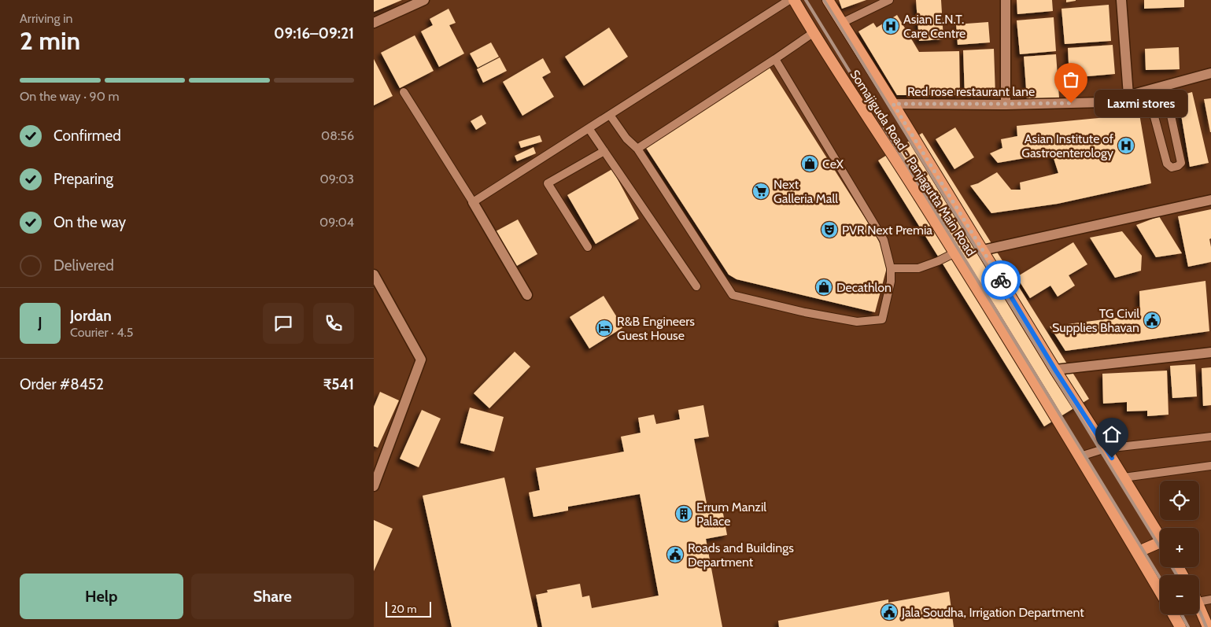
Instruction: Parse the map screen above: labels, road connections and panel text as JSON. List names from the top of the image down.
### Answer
{
  "streets": {
    "highway": ["Somajiguda Road - Panjagutta Main Road"],
    "street": ["Red rose restaurant lane"]
  },
  "crossings": [
    ["Red rose restaurant lane", "Somajiguda Road - Panjagutta Main Road"]
  ],
  "places": {
    "hospital": ["Asian E.N.T. Care Centre", "Asian Institute of Gastroenterology"],
    "other": ["Laxmi stores"],
    "shop": ["CeX", "Decathlon"],
    "supermarket": ["Next Galleria Mall"],
    "theatre": ["PVR Next Premia"],
    "public building": ["TG Civil Supplies Bhavan", "Roads and Buildings Department", "Jala Soudha, Irrigation Department"],
    "hotel": ["R&B Engineers Guest House"],
    "building": ["Errum Manzil Palace"]
  },
  "scale_bar": "20 m",
  "page": {
    "heading": ["2 min", "Arriving in", "09:16–09:21"],
    "panel": [
      "Jordan",
      "Courier · 4.5",
      "Order #8452",
      "₹541"
    ],
    "bar": "On the way · 90 m",
    "bubble": "Laxmi stores",
    "list": [
      ["Confirmed", "08:56"],
      ["Preparing", "09:03"],
      ["On the way", "09:04"],
      "Delivered"
    ],
    "round": "J",
    "map_buttons": ["+", "−"],
    "buttons": ["Help", "Share"],
    "scale": "20 m"
  }
}
